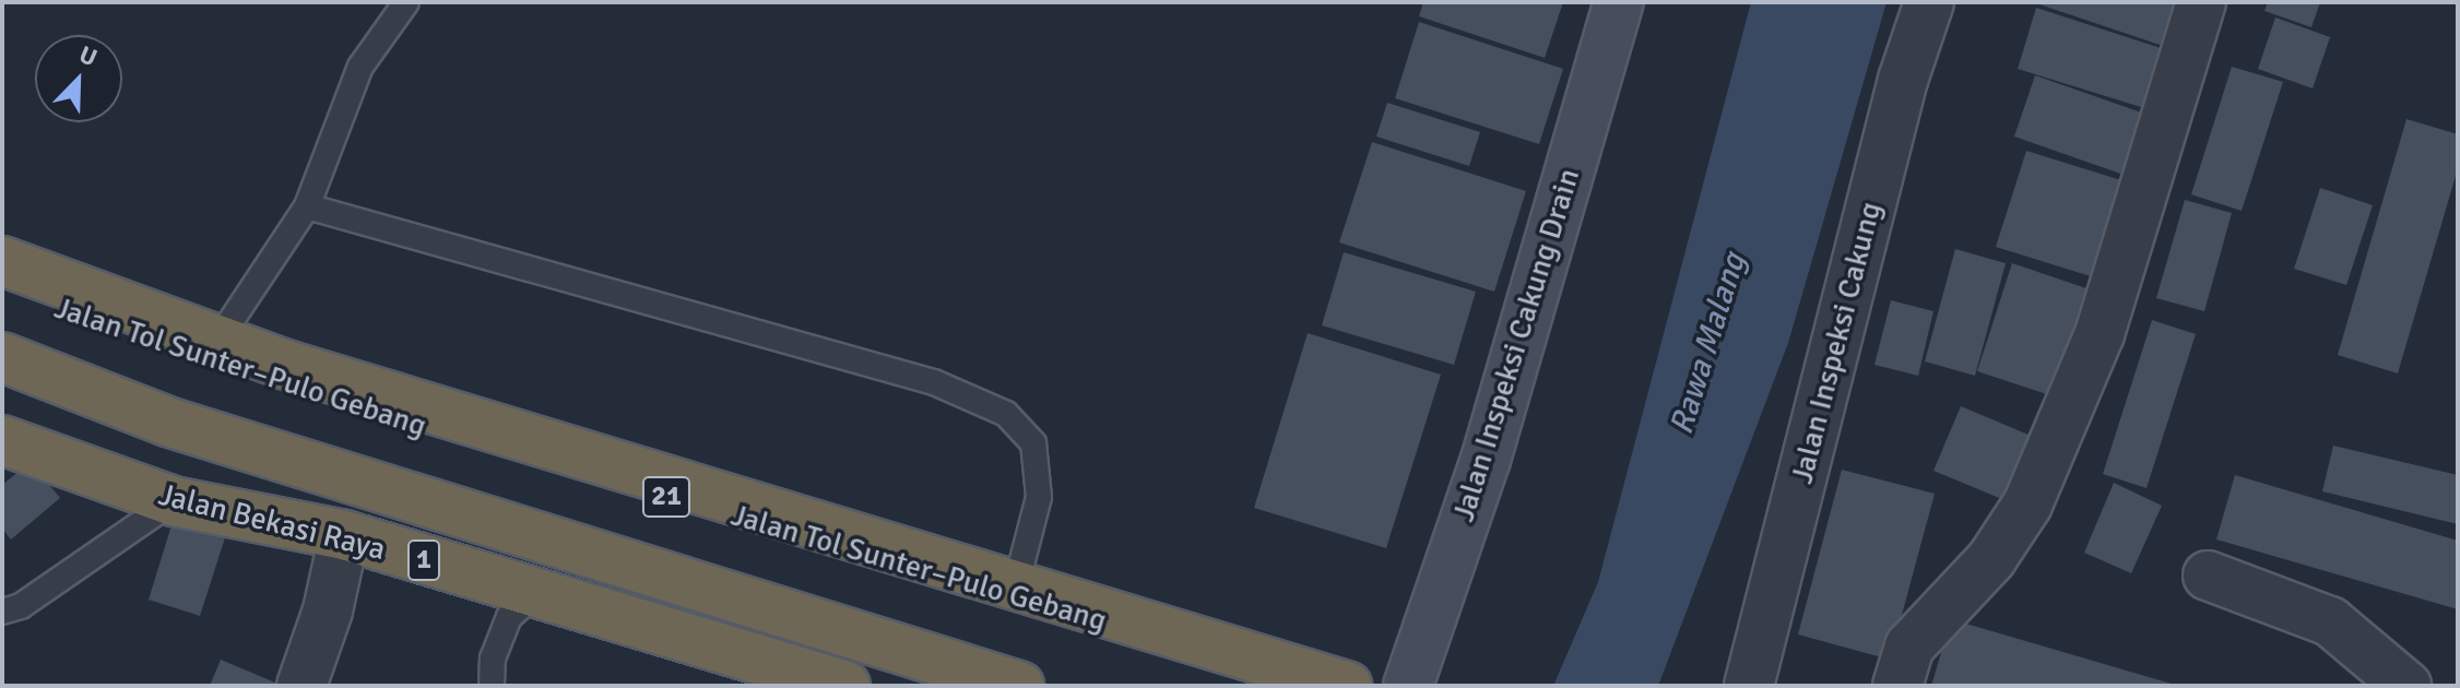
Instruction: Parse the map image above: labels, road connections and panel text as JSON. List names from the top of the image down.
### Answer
{
  "streets": {
    "highway": [
      "Jalan Tol Sunter–Pulo Gebang",
      "21",
      "Jalan Bekasi Raya",
      "1"
    ],
    "street": ["Jalan Inspeksi Cakung", "Jalan Inspeksi Cakung Drain"]
  },
  "water": ["Rawa Malang"],
  "north": "top right"
}
